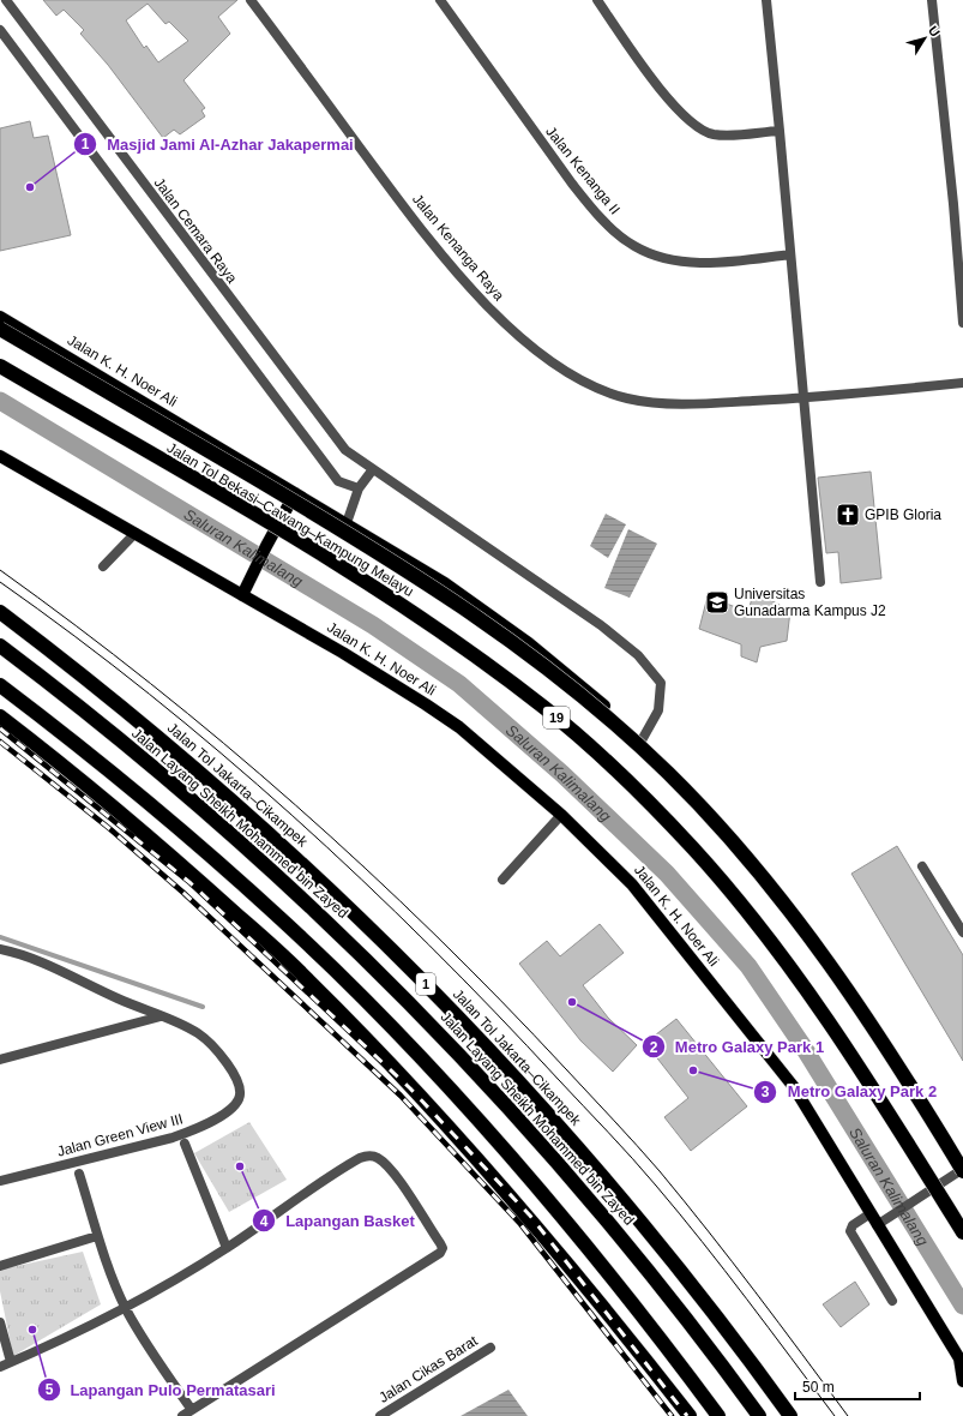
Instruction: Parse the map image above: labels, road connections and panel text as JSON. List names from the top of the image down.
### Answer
{
  "streets": {
    "highway": [
      "Jalan Tol Bekasi–Cawang–Kampung Melayu",
      "19",
      "Jalan Tol Jakarta–Cikampek",
      "Jalan Layang Sheikh Mohammed bin Zayed",
      "1"
    ],
    "main road": ["Jalan K. H. Noer Ali"],
    "street": [
      "Jalan Kenanga II",
      "Jalan Cemara Raya",
      "Jalan Kenanga Raya",
      "Jalan Green View III",
      "Jalan Cikas Barat"
    ]
  },
  "crossings": [
    ["Jalan Cemara Raya", "Jalan K. H. Noer Ali"]
  ],
  "water": ["Saluran Kalimalang"],
  "places": {
    "other": [
      "Masjid Jami Al-Azhar Jakapermai",
      "Metro Galaxy Park 1",
      "Metro Galaxy Park 2",
      "Lapangan Basket",
      "Lapangan Pulo Permatasari"
    ],
    "church": ["GPIB Gloria"],
    "school or university": ["Universitas Gunadarma Kampus J2"]
  },
  "scale_bar": "50 m",
  "north": "top right"
}
